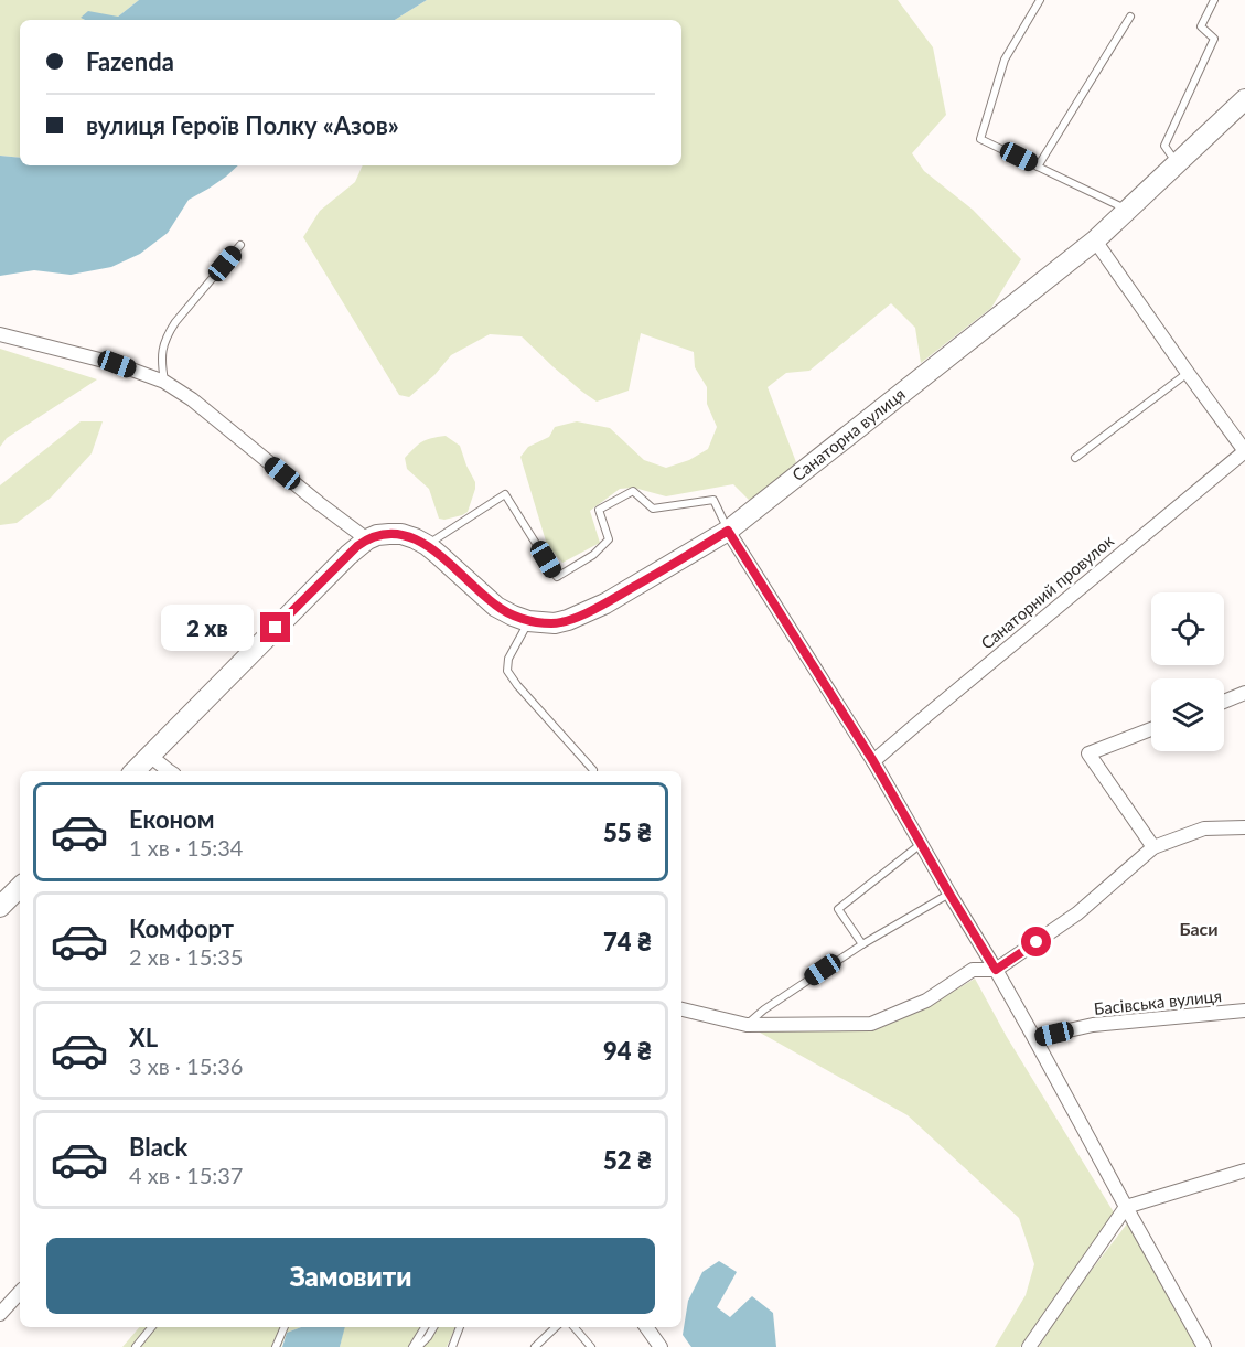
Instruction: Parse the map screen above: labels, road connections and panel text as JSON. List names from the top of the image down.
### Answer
{
  "streets": {
    "main road": ["Санаторна вулиця"],
    "street": ["Санаторний провулок", "Басівська вулиця"]
  },
  "districts": ["Баси"],
  "page": {
    "banner": ["Fazenda", "вулиця Героїв Полку «Азов»"],
    "bubble": "2 хв",
    "list": [
      {
        "name": "Економ",
        "note": "1 хв · 15:34",
        "value": "55 ₴"
      },
      {
        "name": "Комфорт",
        "note": "2 хв · 15:35",
        "value": "74 ₴"
      },
      {
        "name": "XL",
        "note": "3 хв · 15:36",
        "value": "94 ₴"
      },
      {
        "name": "Black",
        "note": "4 хв · 15:37",
        "value": "52 ₴"
      }
    ],
    "buttons": "Замовити"
  }
}
